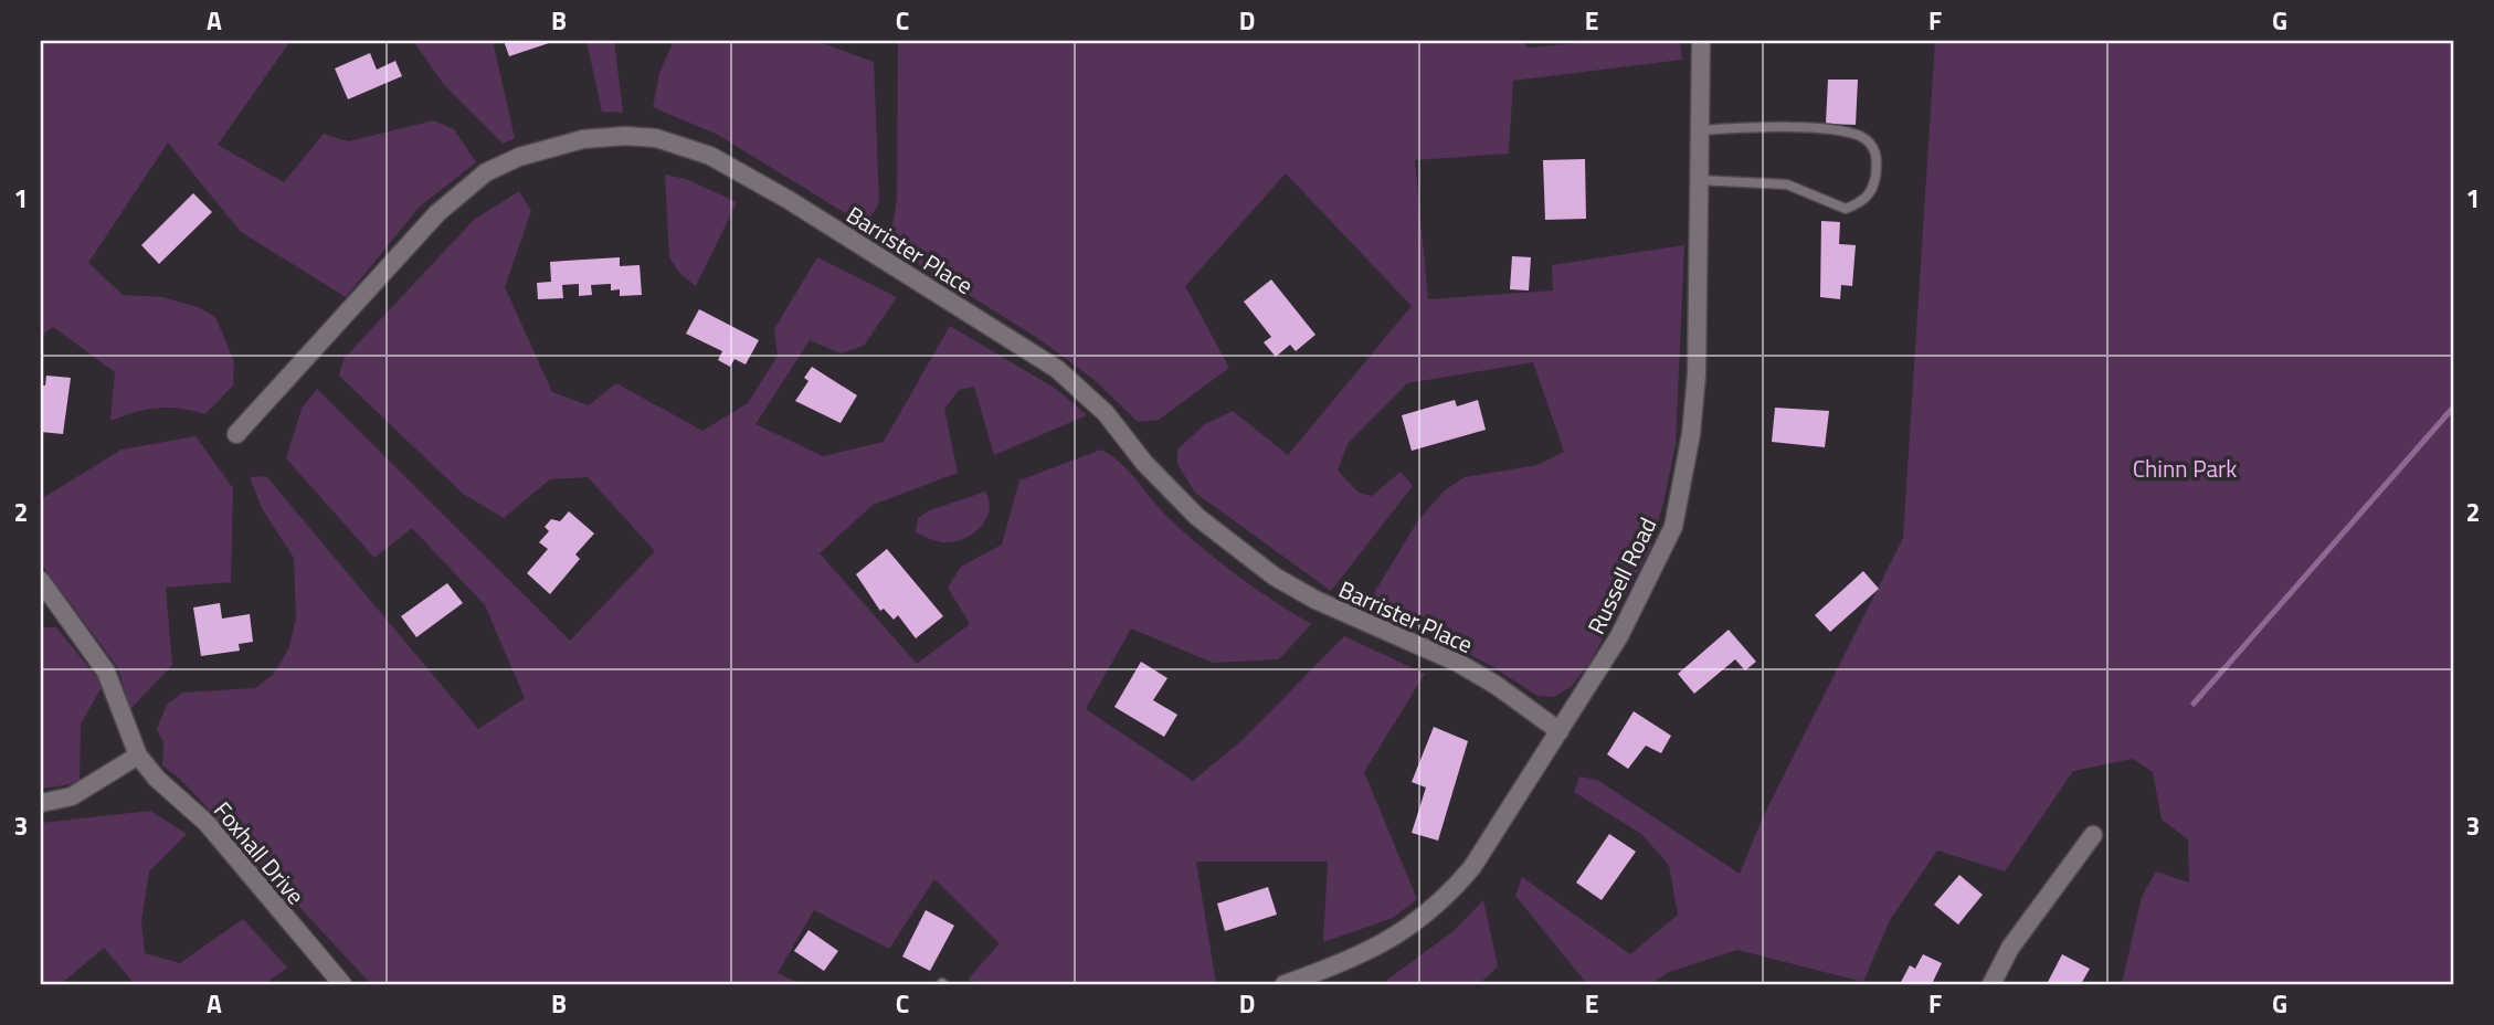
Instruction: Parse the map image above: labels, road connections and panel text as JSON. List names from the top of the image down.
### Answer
{
  "streets": {
    "street": ["Barrister Place", "Russell Road", "Foxhall Drive"]
  },
  "crossings": [
    ["Barrister Place", "Russell Road"]
  ],
  "parks": ["Chinn Park"],
  "grid": {
    "columns": [
      "A",
      "B",
      "C",
      "D",
      "E",
      "F",
      "G"
    ],
    "rows": ["1", "2", "3"]
  }
}
